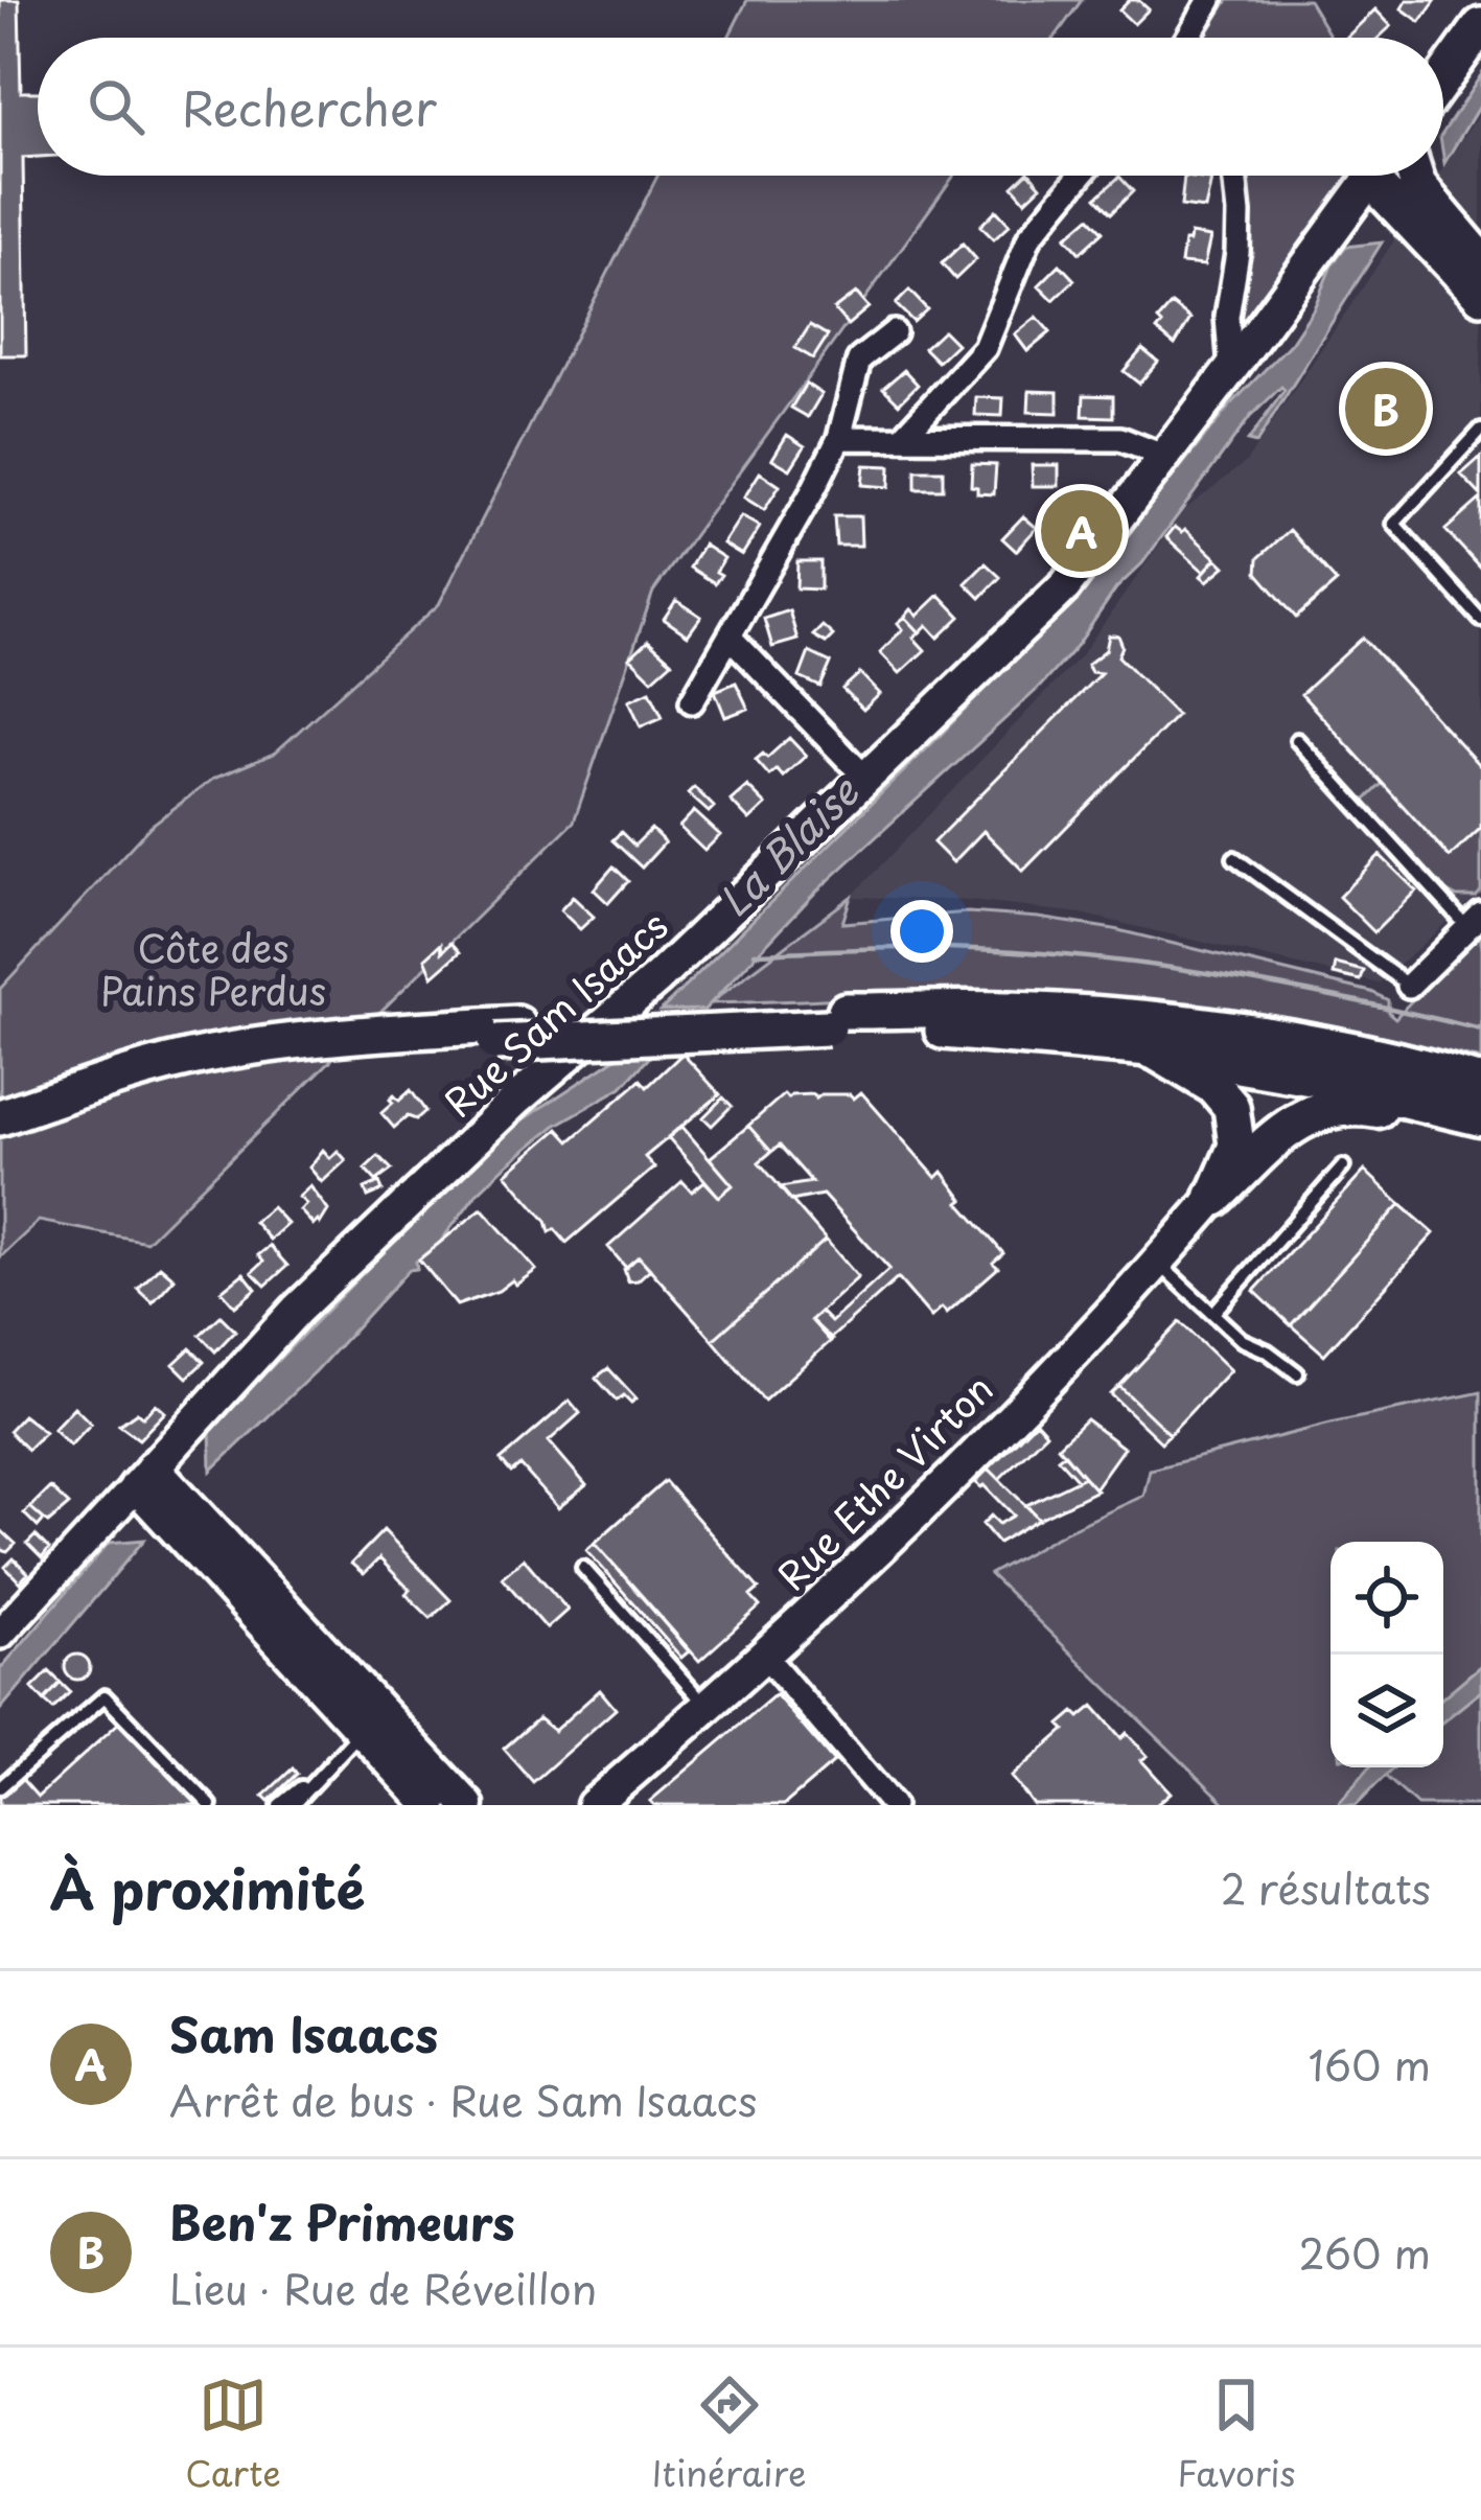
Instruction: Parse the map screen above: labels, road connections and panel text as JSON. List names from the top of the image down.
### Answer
{
  "streets": {
    "main road": ["Rue Sam Isaacs", "Rue Ethe Virton"]
  },
  "water": ["La Blaise"],
  "parks": ["Côte des Pains Perdus"],
  "page": {
    "search": "Rechercher",
    "pins": ["B", "A"],
    "heading": ["À proximité", "2 résultats"],
    "list": [
      {
        "mark": "A",
        "name": "Sam Isaacs",
        "note": "Arrêt de bus · Rue Sam Isaacs",
        "value": "160 m"
      },
      {
        "mark": "B",
        "name": "Ben'z Primeurs",
        "note": "Lieu · Rue de Réveillon",
        "value": "260 m"
      }
    ],
    "nav": ["Carte", "Itinéraire", "Favoris"]
  }
}
